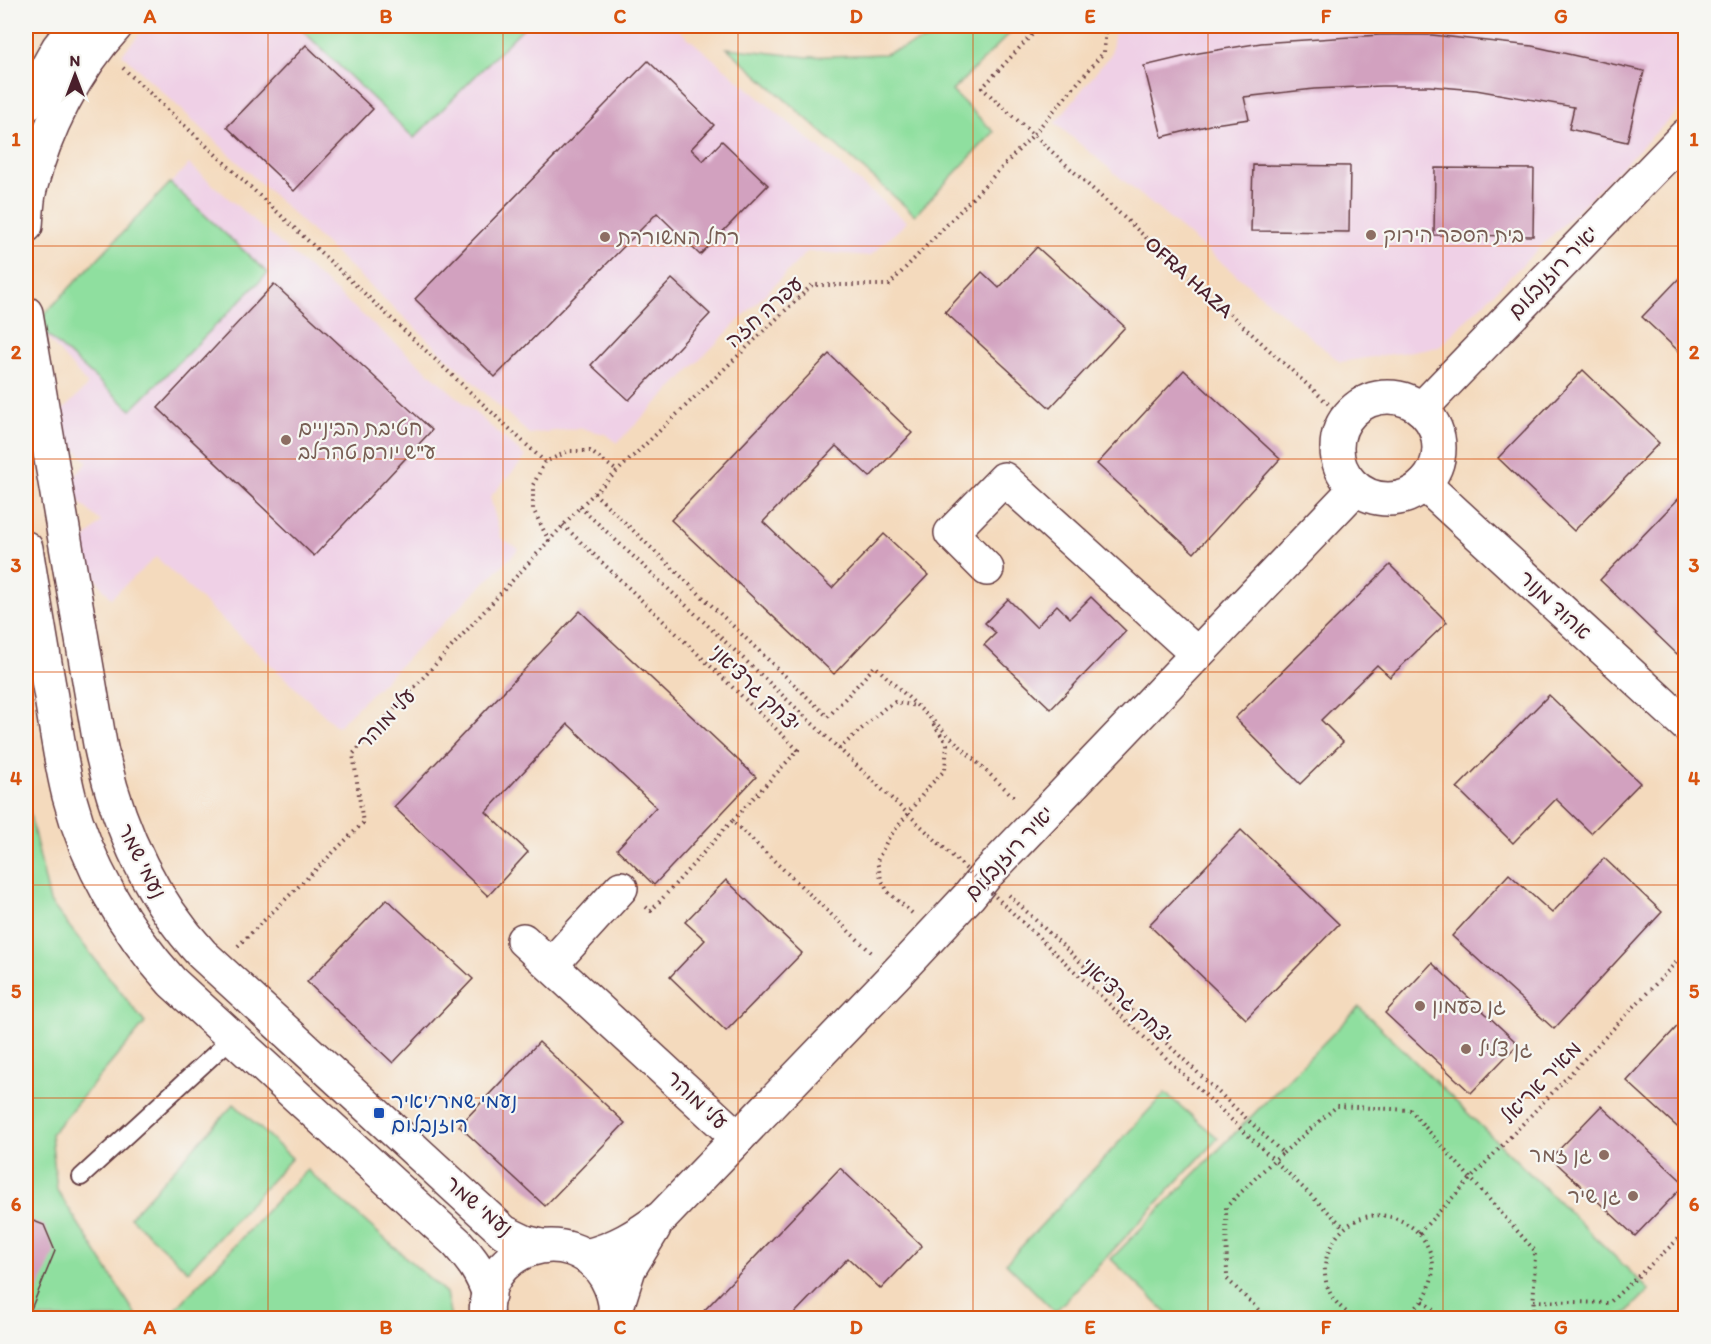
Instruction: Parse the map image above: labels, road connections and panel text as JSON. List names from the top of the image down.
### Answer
{
  "streets": {
    "street": [
      "יאיר רוזנבלום",
      "אהוד מנור",
      "עלי מוהר",
      "נעמי שמר"
    ],
    "path": [
      "OFRA HAZA",
      "עפרה חזה",
      "יצחק גרציאני",
      "מאיר אריאל"
    ]
  },
  "crossings": [
    ["יאיר רוזנבלום", "OFRA HAZA"],
    ["יאיר רוזנבלום", "אהוד מנור"],
    ["יאיר רוזנבלום", "יצחק גרציאני"],
    ["יאיר רוזנבלום", "עלי מוהר"],
    ["OFRA HAZA", "עפרה חזה"],
    ["OFRA HAZA", "אהוד מנור"],
    ["עפרה חזה", "יצחק גרציאני"],
    ["עפרה חזה", "עלי מוהר"],
    ["יצחק גרציאני", "עלי מוהר"],
    ["עלי מוהר", "נעמי שמר"]
  ],
  "places": {
    "other": [
      "בית הספר הירוק",
      "רחל המשוררת",
      "חטיבת הביניים ע\"ש יורם טהרלב",
      "גן פעמון",
      "גן צליל",
      "גן זמר",
      "גן שיר"
    ],
    "transit": ["נעמי שמר/יאיר רוזנבלום"]
  },
  "north": "top",
  "grid": {
    "columns": [
      "A",
      "B",
      "C",
      "D",
      "E",
      "F",
      "G"
    ],
    "rows": [
      "1",
      "2",
      "3",
      "4",
      "5",
      "6"
    ]
  }
}
